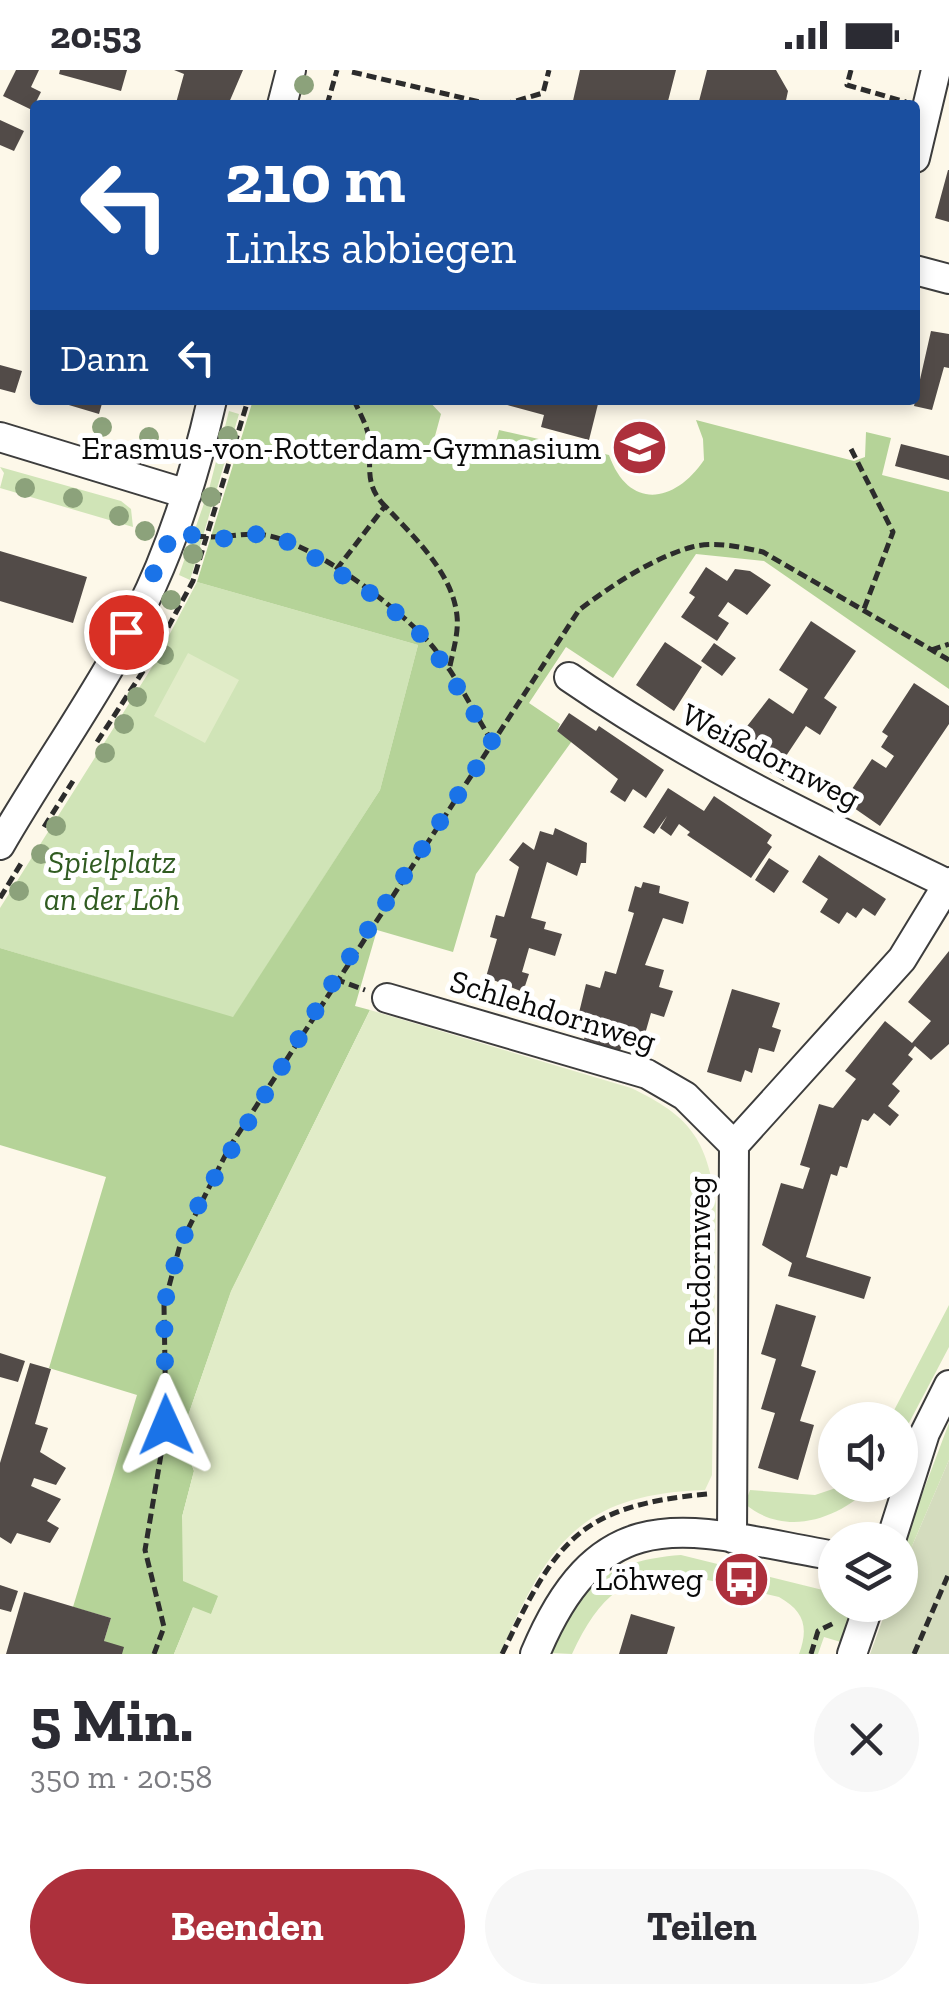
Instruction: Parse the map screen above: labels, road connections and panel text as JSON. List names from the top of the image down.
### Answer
{
  "streets": {
    "street": ["Weißdornweg", "Schlehdornweg", "Rotdornweg"]
  },
  "crossings": [
    ["Weißdornweg", "Rotdornweg"],
    ["Schlehdornweg", "Rotdornweg"]
  ],
  "parks": ["Spielplatz an der Löh"],
  "places": {
    "school or university": ["Erasmus-von-Rotterdam-Gymnasium"],
    "bus stop": ["Löhweg"]
  },
  "page": {
    "status": "20:53",
    "turn": ["210 m", "Links abbiegen"],
    "then": "Dann",
    "heading": ["5 Min.", "350 m · 20:58"],
    "buttons": ["Beenden", "Teilen"]
  }
}
